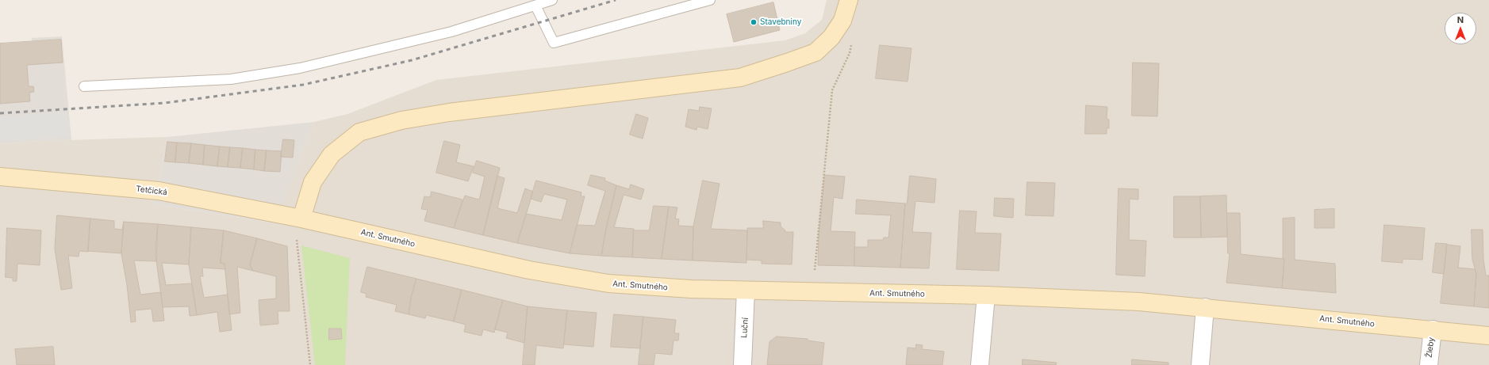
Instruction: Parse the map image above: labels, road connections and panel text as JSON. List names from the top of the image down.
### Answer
{
  "streets": {
    "street": [
      "Tetčická",
      "Ant. Smutného",
      "Luční",
      "Žleby"
    ]
  },
  "crossings": [
    ["Tetčická", "Ant. Smutného"],
    ["Ant. Smutného", "Luční"],
    ["Ant. Smutného", "Žleby"]
  ],
  "places": ["Stavebniny"],
  "north": "top"
}
